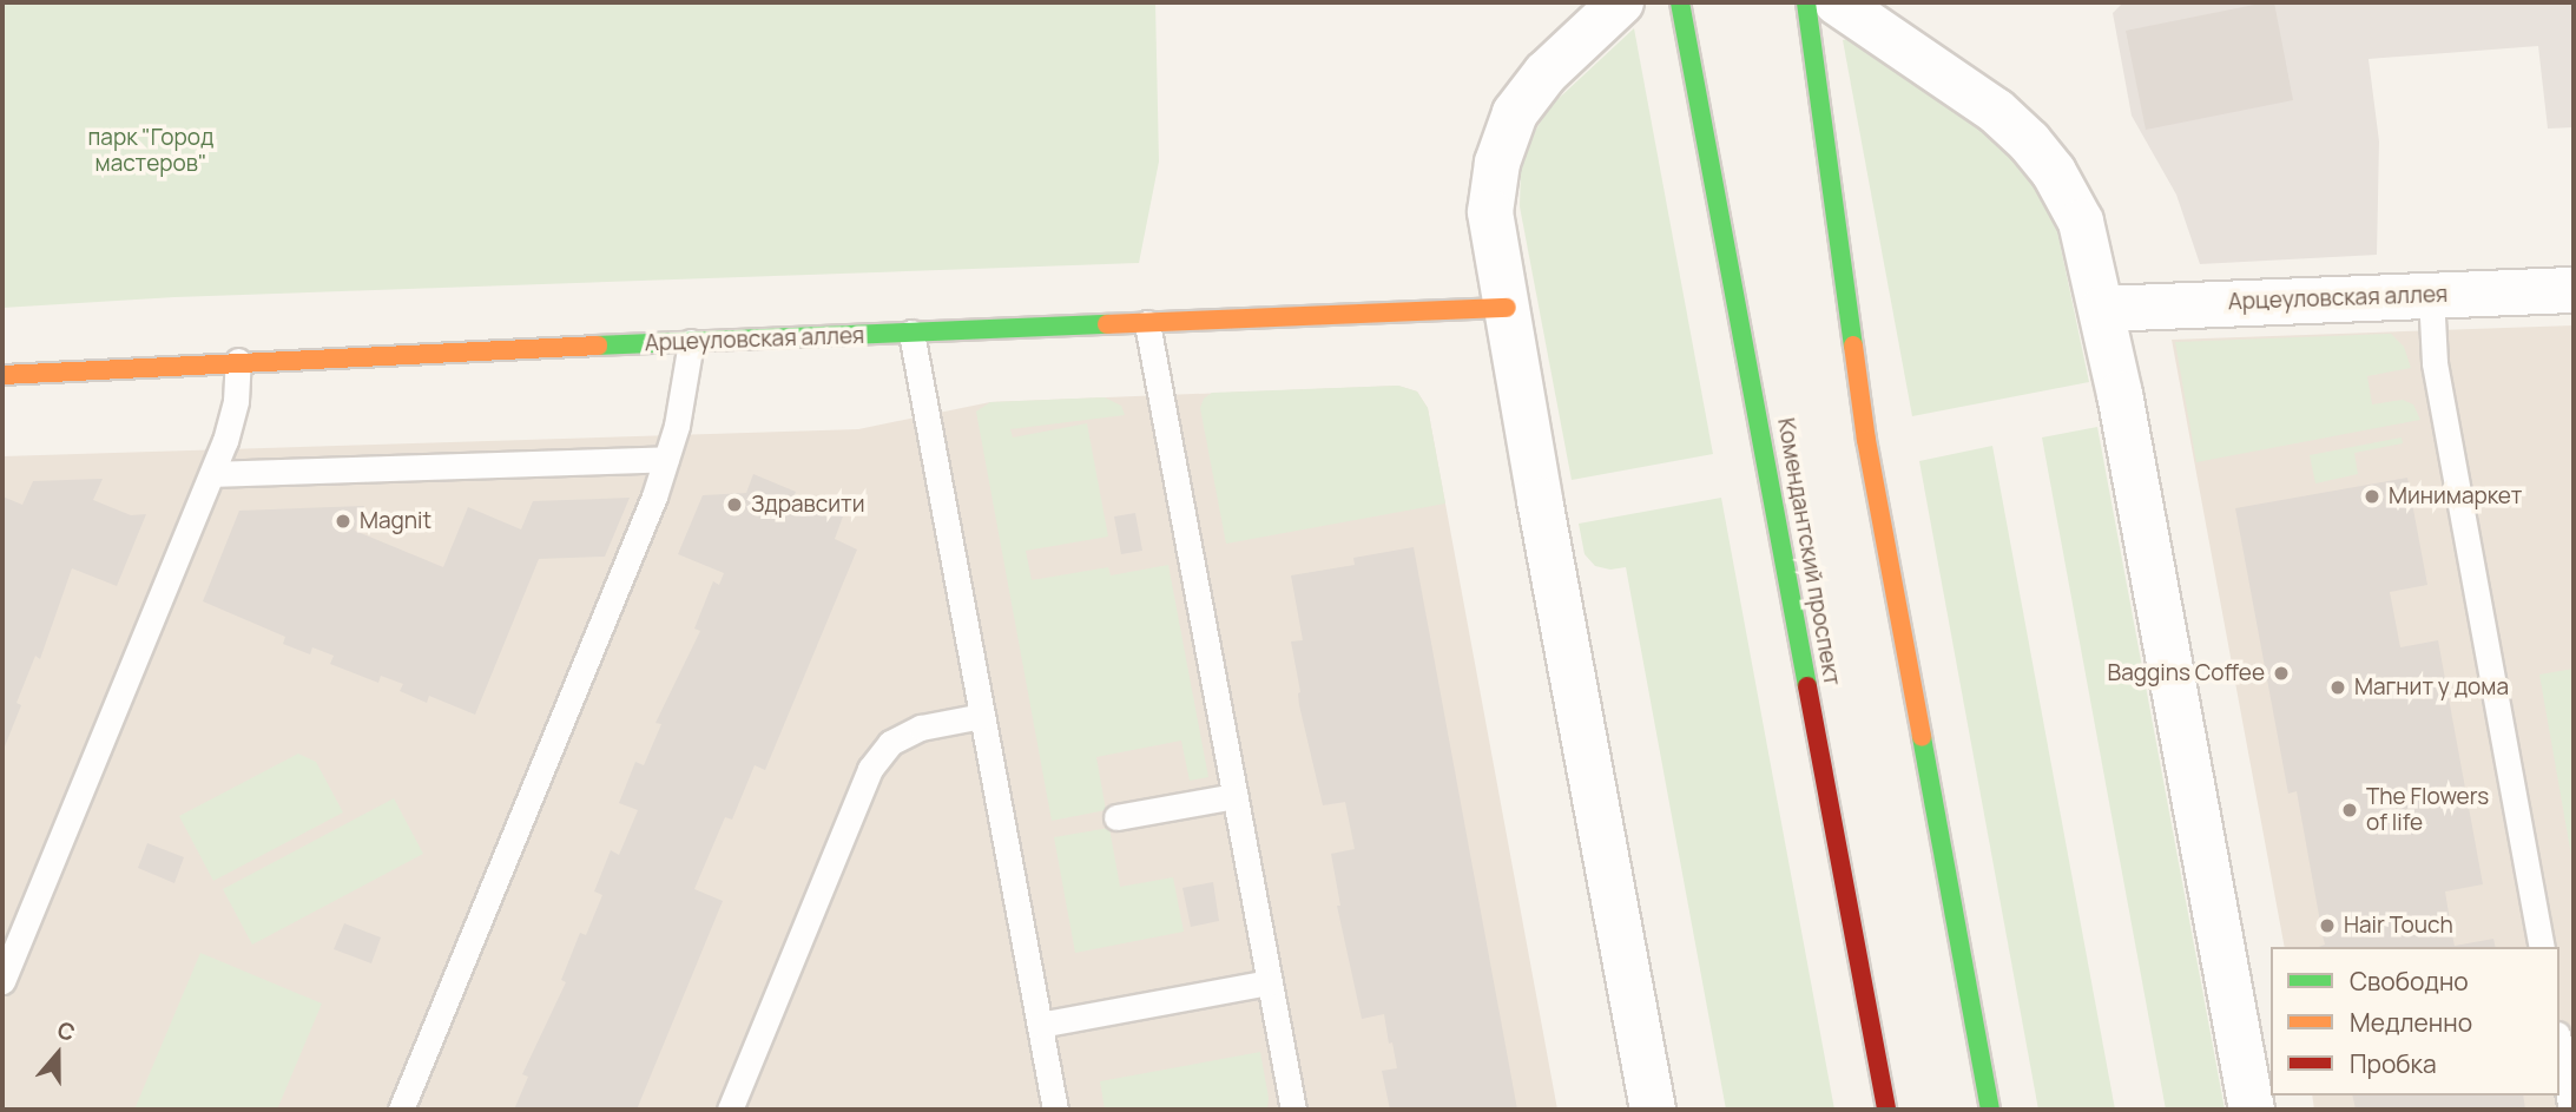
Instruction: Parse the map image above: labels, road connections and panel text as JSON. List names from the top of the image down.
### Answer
{
  "streets": {
    "street": ["Арцеуловская аллея", "Комендантский проспект"]
  },
  "parks": ["парк \"Город мастеров\""],
  "places": [
    "Минимаркет",
    "Здравсити",
    "Magnit",
    "Baggins Coffee",
    "Магнит у дома",
    "The Flowers of life",
    "Hair Touch"
  ],
  "legend": ["Свободно", "Медленно", "Пробка"],
  "north": "top"
}
